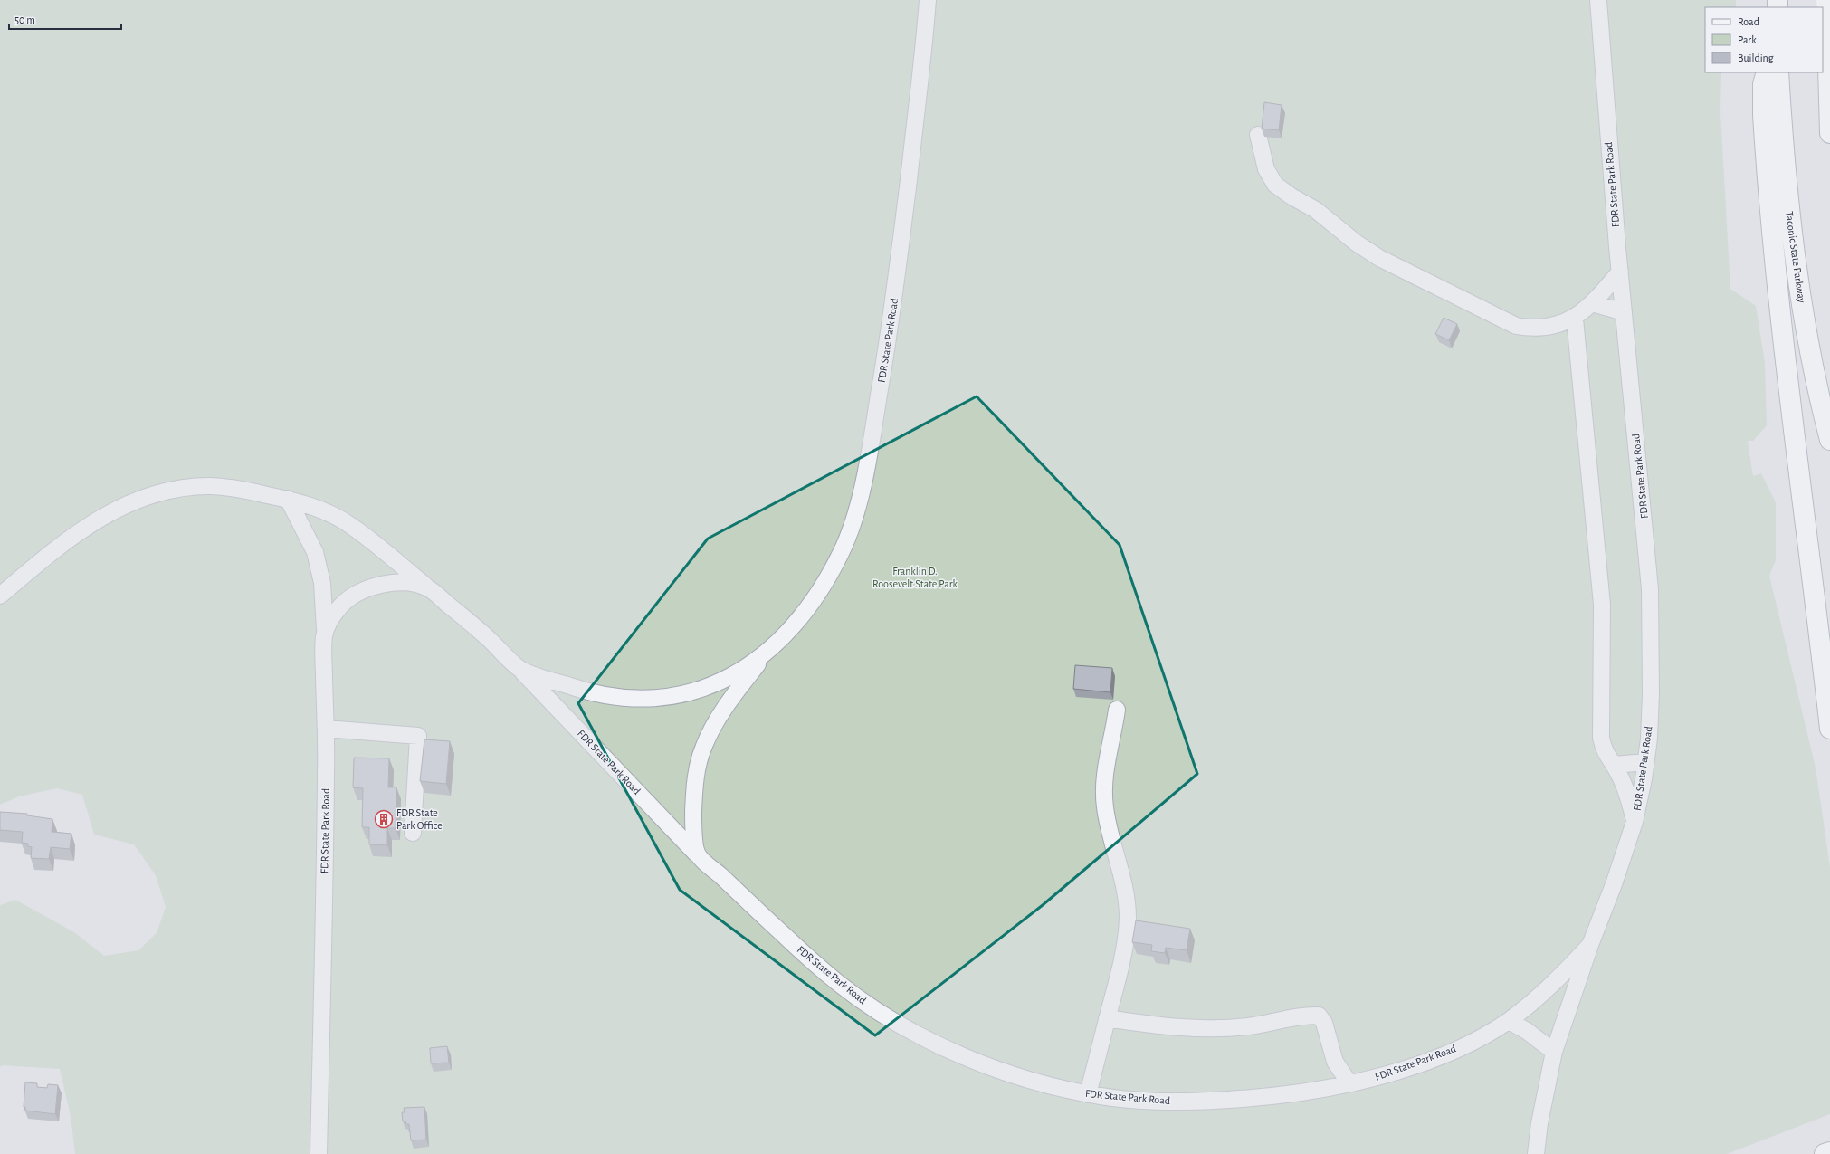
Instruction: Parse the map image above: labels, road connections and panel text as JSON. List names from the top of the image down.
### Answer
{
  "streets": {
    "highway": ["Taconic State Parkway"],
    "lane": ["FDR State Park Road"]
  },
  "parks": ["Franklin D. Roosevelt State Park"],
  "places": {
    "building": ["FDR State Park Office"]
  },
  "legend": ["Road", "Park", "Building"],
  "scale_bar": "50 m"
}
